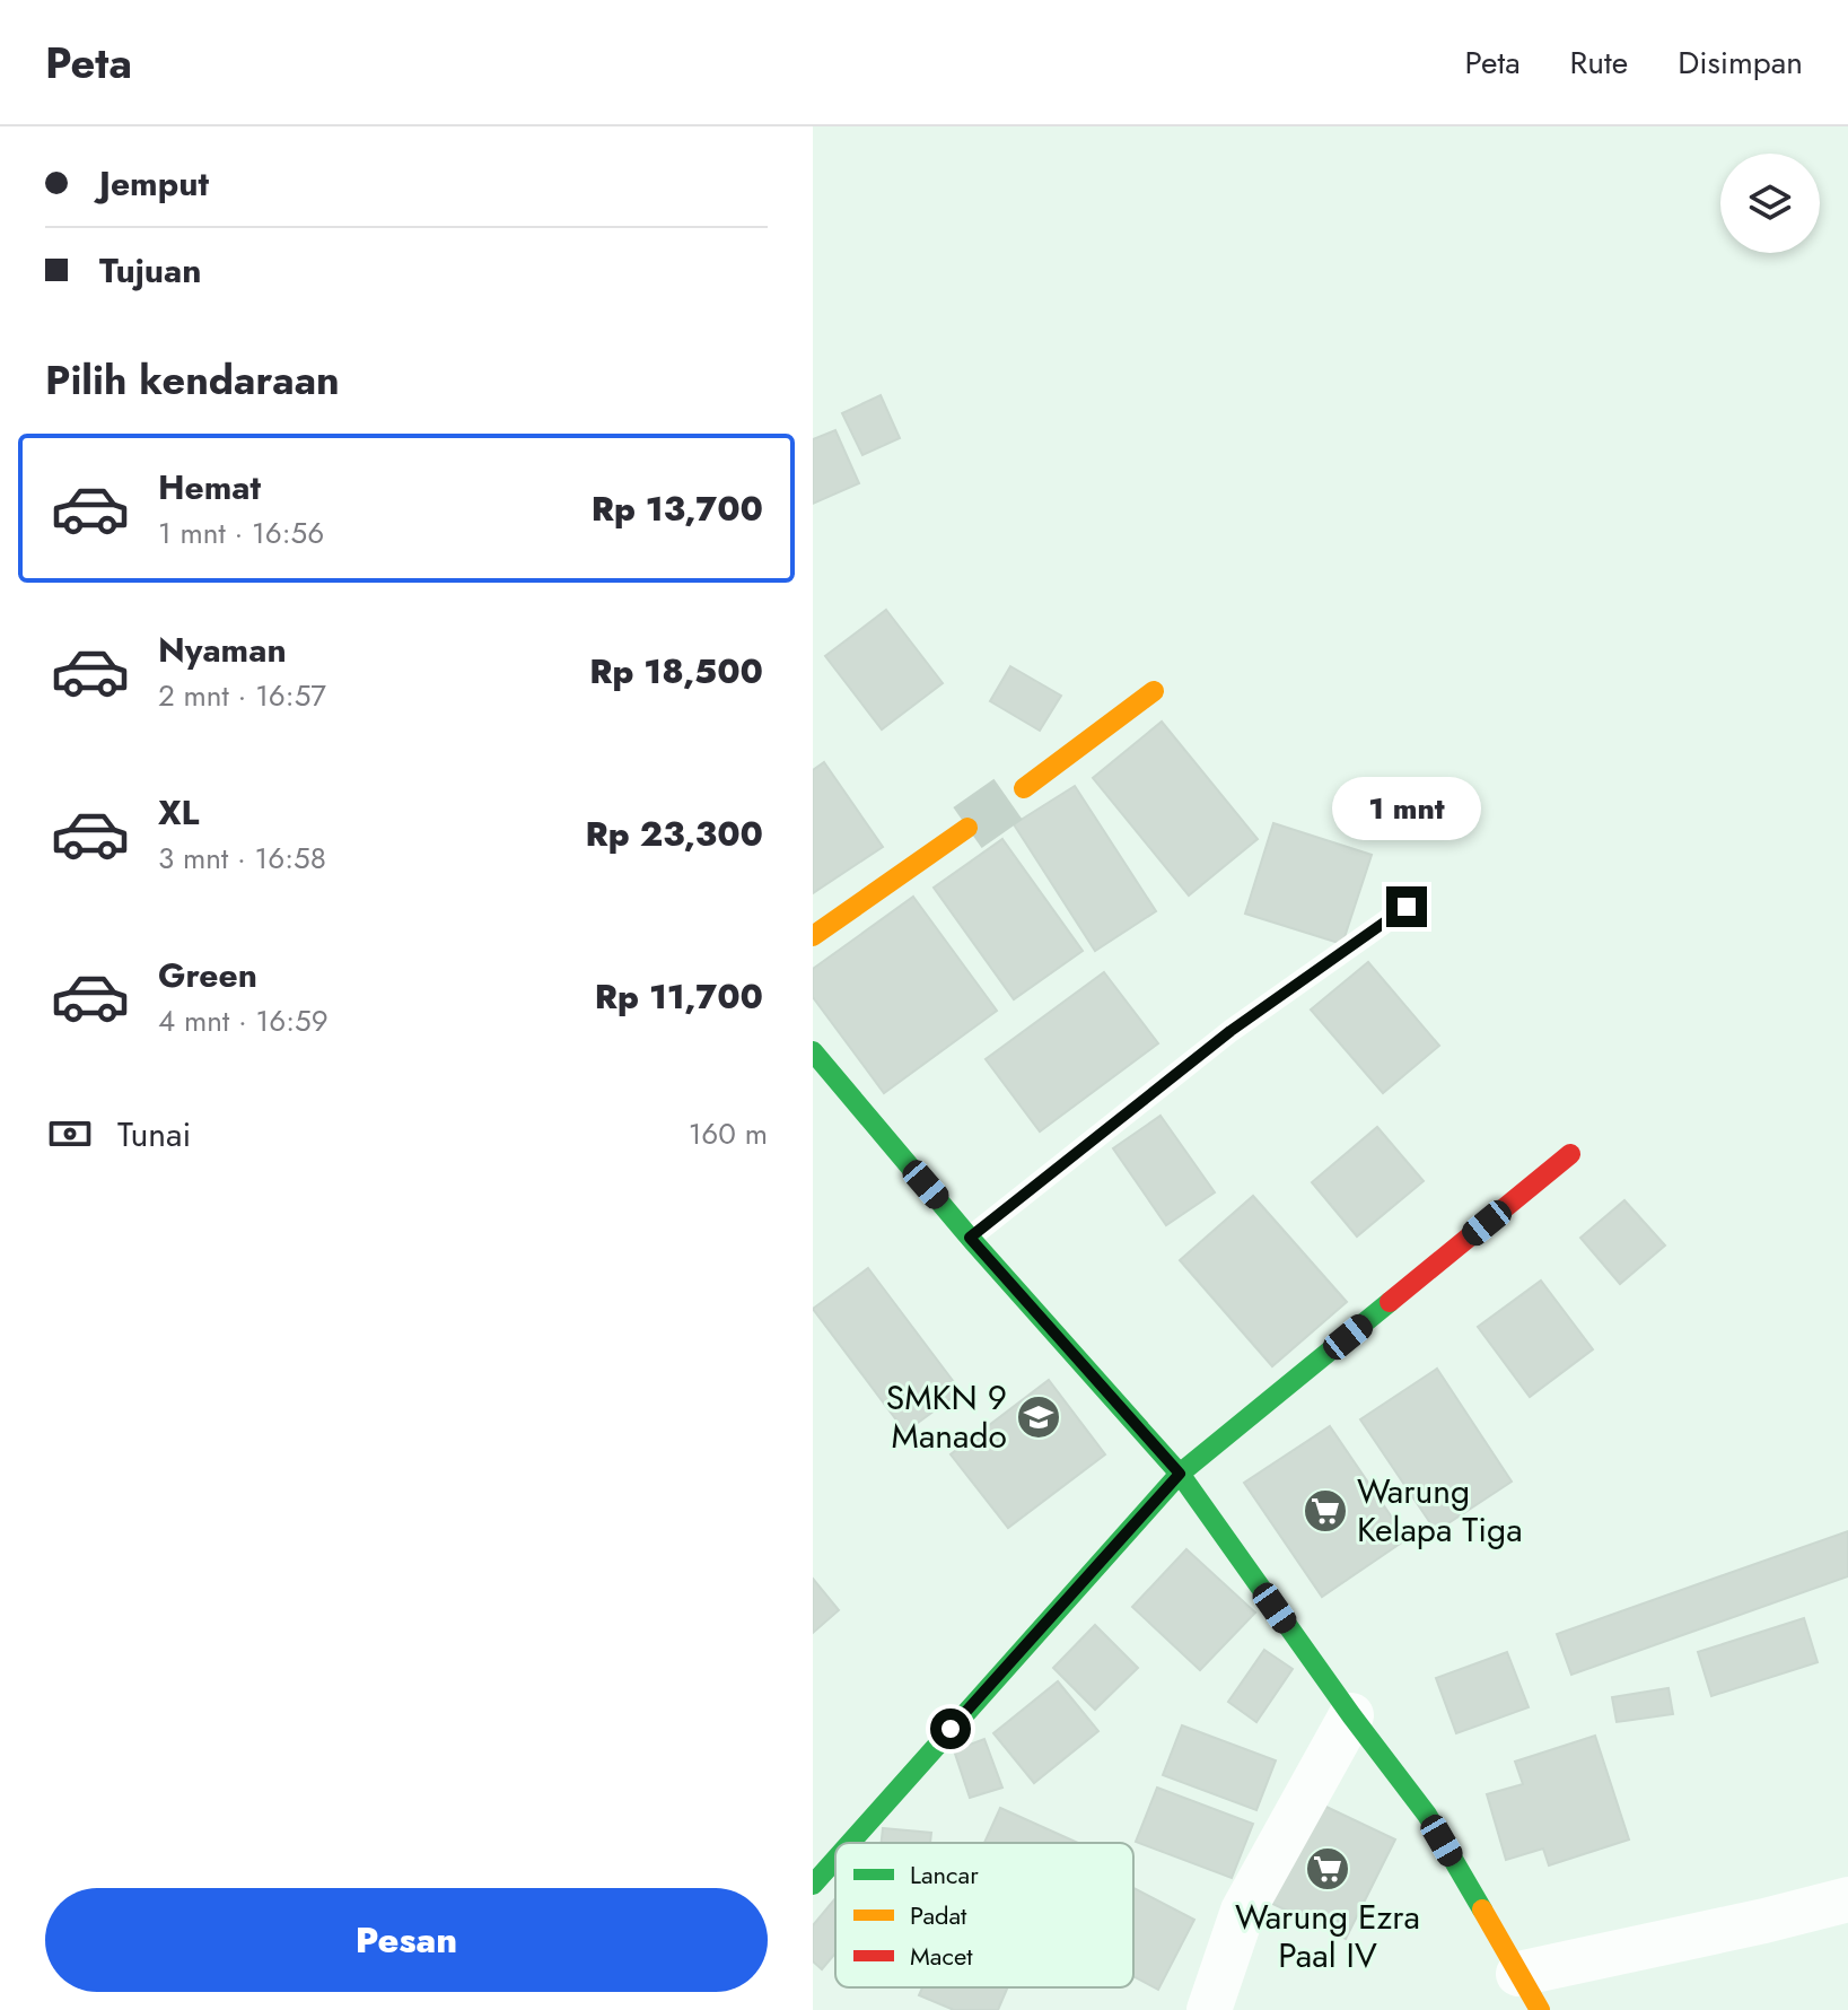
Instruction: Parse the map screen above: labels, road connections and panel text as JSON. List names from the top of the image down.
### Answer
{
  "places": {
    "school or university": ["SMKN 9 Manado"],
    "supermarket": ["Warung Kelapa Tiga", "Warung Ezra Paal IV"]
  },
  "legend": ["Lancar", "Padat", "Macet"],
  "page": {
    "header": "Peta",
    "nav": ["Peta", "Rute", "Disimpan"],
    "banner": ["Jemput", "Tujuan"],
    "heading": "Pilih kendaraan",
    "list": [
      {
        "name": "Hemat",
        "note": "1 mnt · 16:56",
        "value": "Rp 13,700"
      },
      {
        "name": "Nyaman",
        "note": "2 mnt · 16:57",
        "value": "Rp 18,500"
      },
      {
        "name": "XL",
        "note": "3 mnt · 16:58",
        "value": "Rp 23,300"
      },
      {
        "name": "Green",
        "note": "4 mnt · 16:59",
        "value": "Rp 11,700"
      }
    ],
    "bubble": "1 mnt",
    "pay": ["Tunai", "160 m"],
    "buttons": "Pesan"
  }
}
